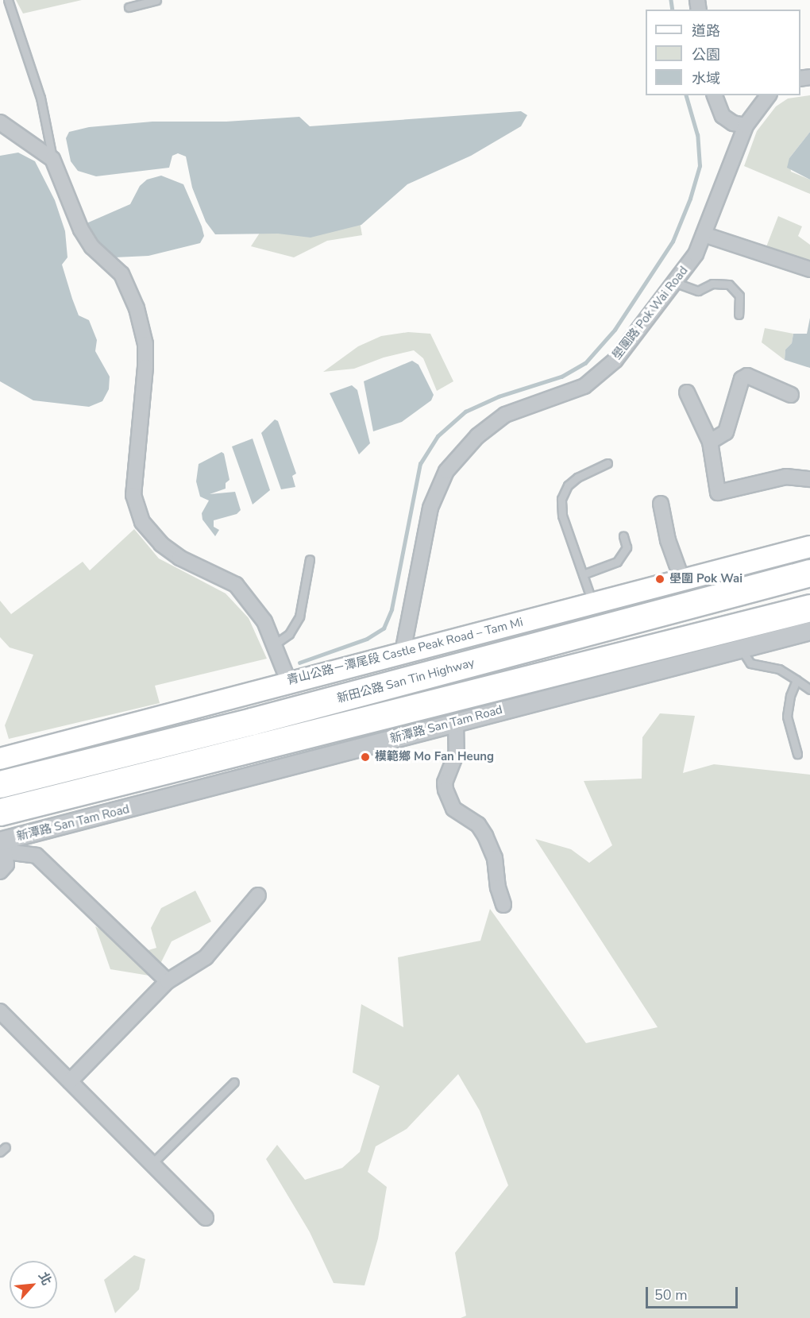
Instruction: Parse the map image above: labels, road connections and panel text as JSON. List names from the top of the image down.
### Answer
{
  "streets": {
    "highway": ["新田公路 San Tin Highway"],
    "main road": ["青山公路－潭尾段 Castle Peak Road – Tam Mi"],
    "street": ["壆圍路 Pok Wai Road", "新潭路 San Tam Road"]
  },
  "crossings": [
    ["壆圍路 Pok Wai Road", "青山公路－潭尾段 Castle Peak Road – Tam Mi"]
  ],
  "places": ["壆圍 Pok Wai", "模範鄉 Mo Fan Heung"],
  "legend": ["道路", "公園", "水域"],
  "scale_bar": "50 m",
  "north": "top right"
}
